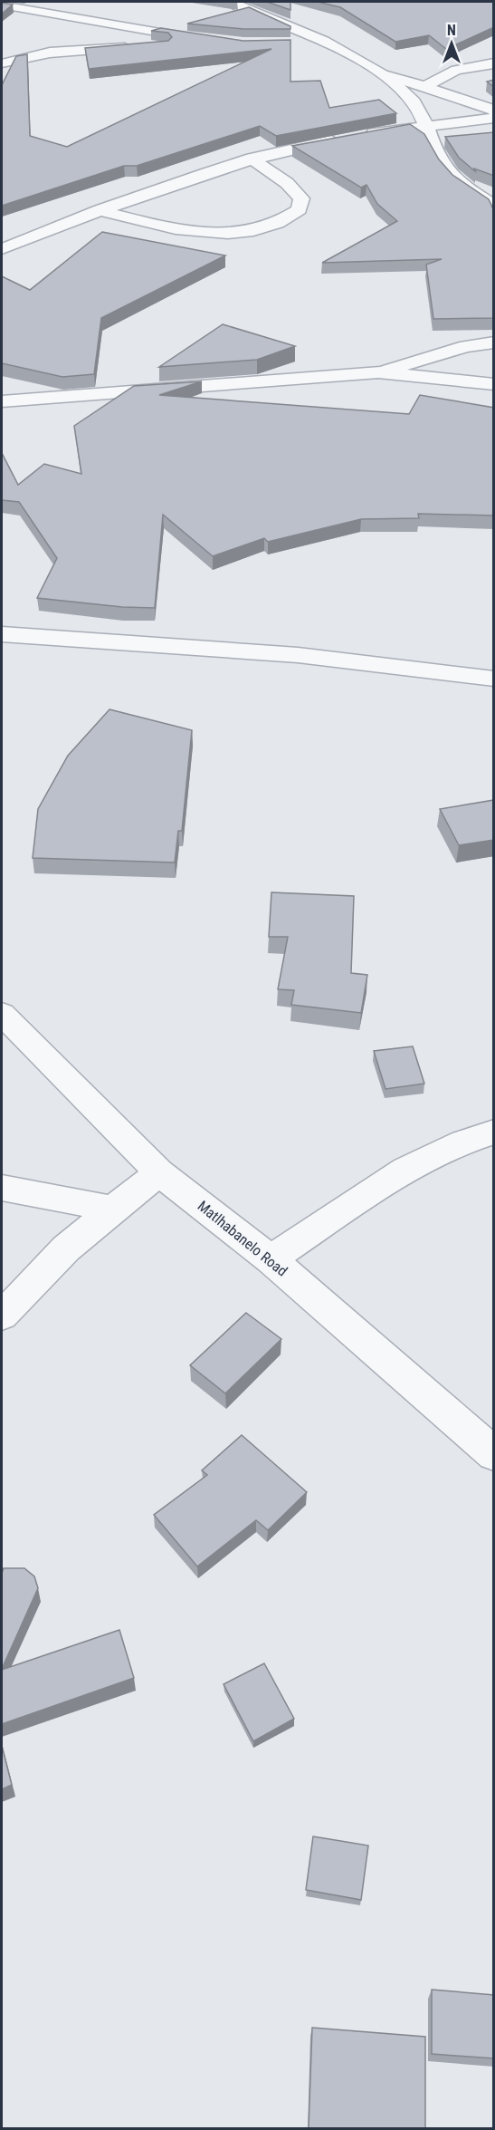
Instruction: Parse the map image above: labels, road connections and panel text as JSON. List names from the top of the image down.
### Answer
{
  "streets": {
    "street": ["Matlhabanelo Road"]
  },
  "north": "top"
}
